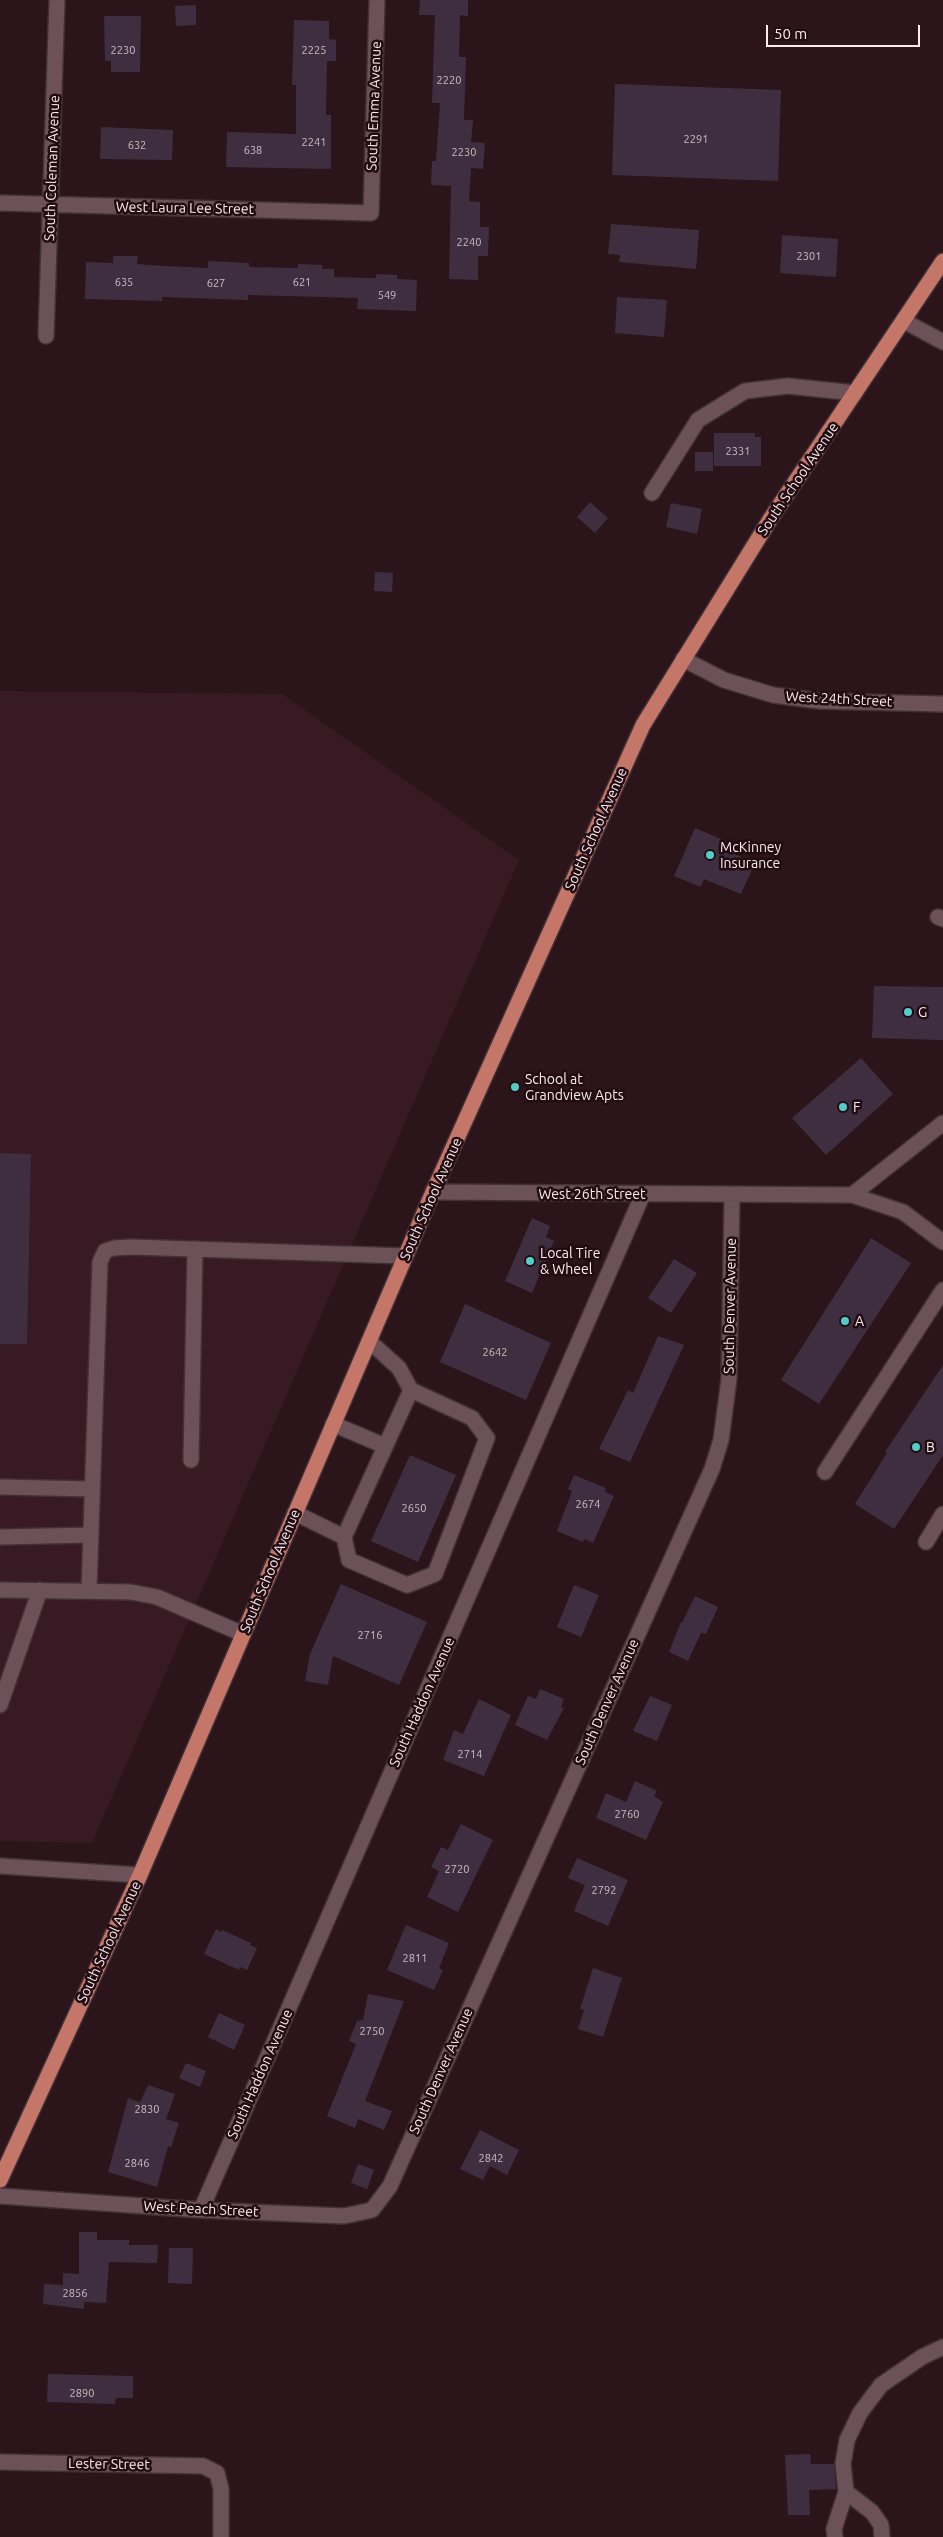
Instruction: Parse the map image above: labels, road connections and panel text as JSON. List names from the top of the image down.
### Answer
{
  "streets": {
    "main road": ["South School Avenue"],
    "street": [
      "South Emma Avenue",
      "South Coleman Avenue",
      "West Laura Lee Street",
      "West 24th Street",
      "West 26th Street",
      "South Denver Avenue",
      "South Haddon Avenue",
      "West Peach Street",
      "Lester Street"
    ]
  },
  "crossings": [
    ["South Emma Avenue", "West Laura Lee Street"],
    ["South Coleman Avenue", "West Laura Lee Street"],
    ["South School Avenue", "West 24th Street"],
    ["South School Avenue", "West 26th Street"],
    ["West 26th Street", "South Denver Avenue"],
    ["West 26th Street", "South Haddon Avenue"],
    ["South Denver Avenue", "West Peach Street"],
    ["South Haddon Avenue", "West Peach Street"]
  ],
  "places": [
    "McKinney Insurance",
    "G",
    "School at Grandview Apts",
    "F",
    "Local Tire & Wheel",
    "A",
    "B"
  ],
  "house_numbers": [
    "2230",
    "2225",
    "2220",
    "2291",
    "2241",
    "632",
    "638",
    "2230",
    "2240",
    "2301",
    "635",
    "621",
    "627",
    "549",
    "2331",
    "2642",
    "2674",
    "2650",
    "2716",
    "2714",
    "2760",
    "2720",
    "2792",
    "2811",
    "2750",
    "2830",
    "2842",
    "2846",
    "2856",
    "2890"
  ],
  "scale_bar": "50 m"
}
